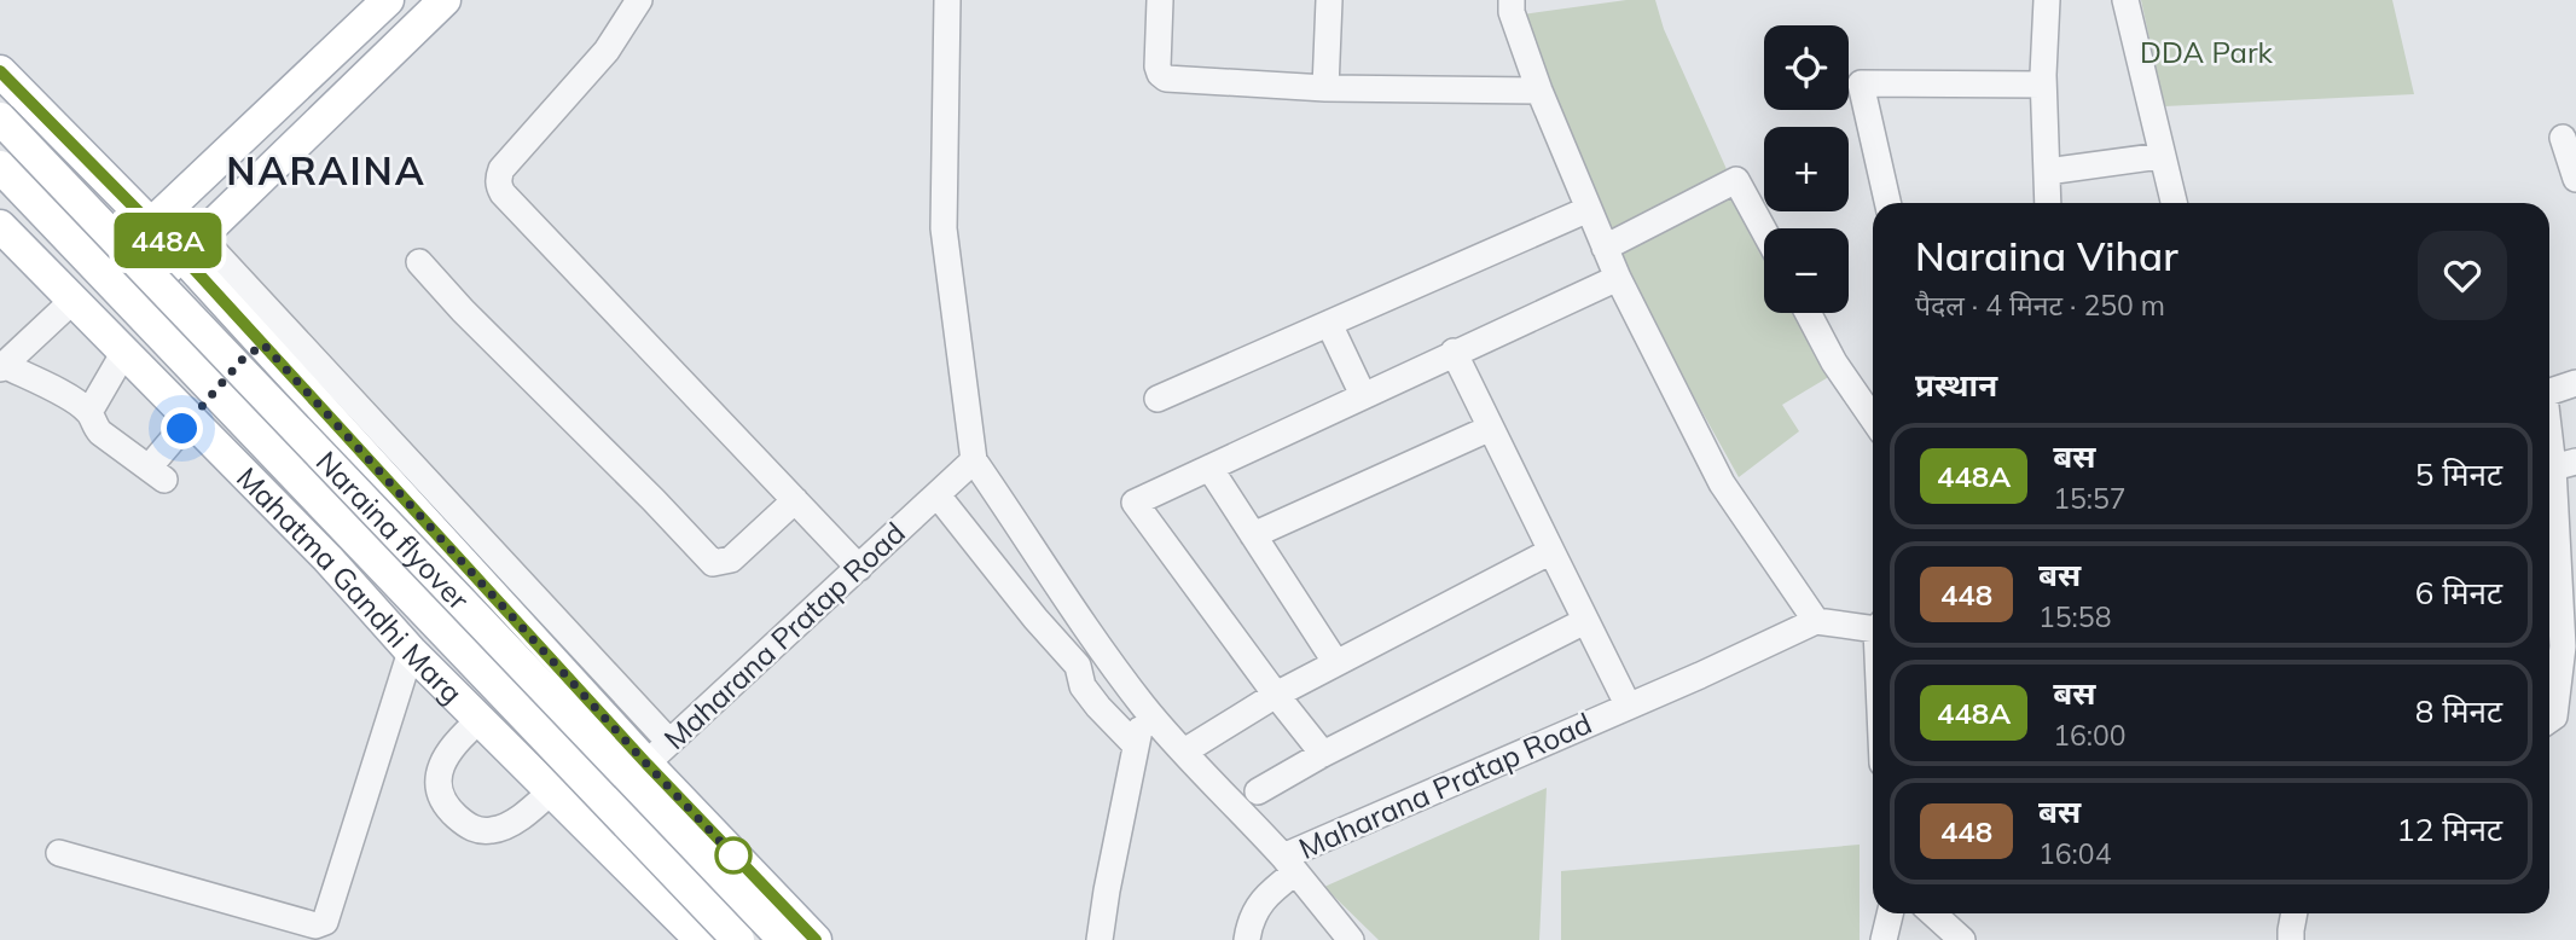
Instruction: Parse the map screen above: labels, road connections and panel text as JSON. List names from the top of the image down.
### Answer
{
  "streets": {
    "main road": ["Naraina flyover", "Mahatma Gandhi Marg"],
    "street": ["Maharana Pratap Road"]
  },
  "districts": ["NARAINA"],
  "parks": ["DDA Park"],
  "lines": ["bus line 448A"],
  "page": {
    "on_map": "448A",
    "map_buttons": ["+", "−"],
    "heading": [
      ["Naraina Vihar", "पैदल · 4 मिनट · 250 m"],
      "प्रस्थान"
    ],
    "list": [
      {
        "mark": "448A",
        "name": "बस",
        "note": "15:57",
        "value": "5 मिनट"
      },
      {
        "mark": "448",
        "name": "बस",
        "note": "15:58",
        "value": "6 मिनट"
      },
      {
        "mark": "448A",
        "name": "बस",
        "note": "16:00",
        "value": "8 मिनट"
      },
      {
        "mark": "448",
        "name": "बस",
        "note": "16:04",
        "value": "12 मिनट"
      }
    ]
  }
}
